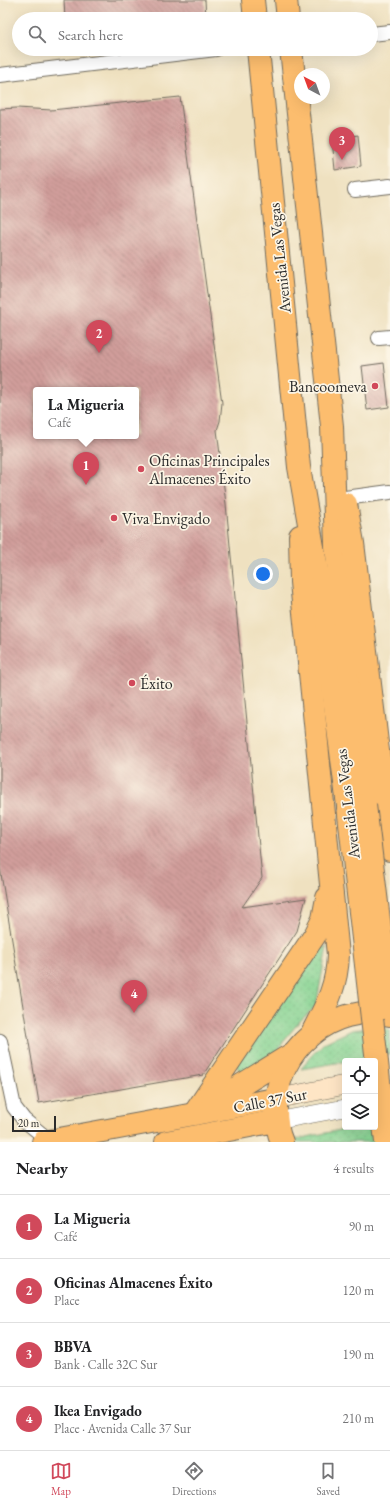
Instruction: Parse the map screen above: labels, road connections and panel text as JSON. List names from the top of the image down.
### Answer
{
  "streets": {
    "main road": ["Avenida Las Vegas", "Calle 37 Sur"]
  },
  "places": [
    "Bancoomeva",
    "Oficinas Principales Almacenes Éxito",
    "Viva Envigado",
    "Éxito"
  ],
  "scale_bar": "20 m",
  "north": "top left",
  "page": {
    "search": "Search here",
    "pins": [
      "3",
      "2",
      "1",
      "4"
    ],
    "popup": ["La Migueria", "Café"],
    "scale": "20 m",
    "heading": ["Nearby", "4 results"],
    "list": [
      {
        "mark": "1",
        "name": "La Migueria",
        "note": "Café",
        "value": "90 m"
      },
      {
        "mark": "2",
        "name": "Oficinas Almacenes Éxito",
        "note": "Place",
        "value": "120 m"
      },
      {
        "mark": "3",
        "name": "BBVA",
        "note": "Bank · Calle 32C Sur",
        "value": "190 m"
      },
      {
        "mark": "4",
        "name": "Ikea Envigado",
        "note": "Place · Avenida Calle 37 Sur",
        "value": "210 m"
      }
    ],
    "nav": ["Map", "Directions", "Saved"]
  }
}
